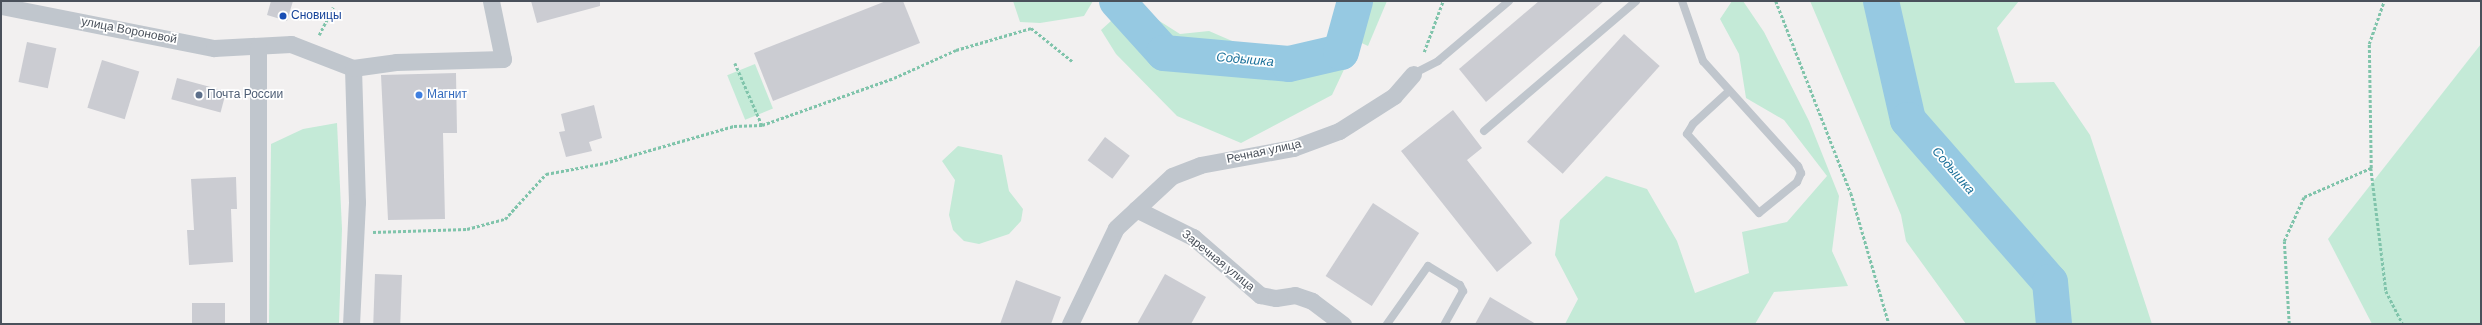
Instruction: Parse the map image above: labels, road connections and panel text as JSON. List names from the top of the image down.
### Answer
{
  "streets": {
    "street": ["улица Вороновой", "Речная улица", "Заречная улица"]
  },
  "crossings": [
    ["Речная улица", "Заречная улица"]
  ],
  "water": ["Содышка"],
  "places": ["Сновицы", "Почта России", "Магнит"]
}
